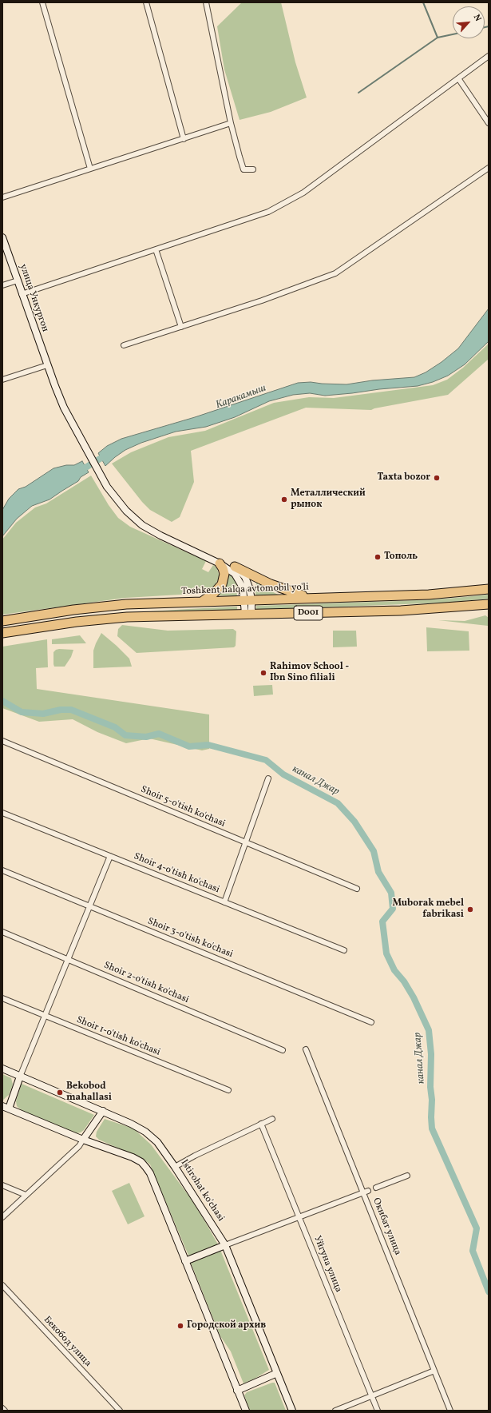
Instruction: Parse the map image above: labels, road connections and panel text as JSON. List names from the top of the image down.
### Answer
{
  "streets": {
    "highway": ["Toshkent halqa avtomobil yo'li", "D001"],
    "main road": ["улица Ункургон", "Istirohat ko'chasi"],
    "street": [
      "Shoir 5-o'tish ko'chasi",
      "Shoir 4-o'tish ko'chasi",
      "Shoir 3-o'tish ko'chasi",
      "Shoir 2-o'tish ko'chasi",
      "Shoir 1-o'tish ko'chasi",
      "Окибат улица",
      "Уйгуна улица",
      "Бекобод улица"
    ]
  },
  "water": ["Каракамыш", "канал Джар"],
  "places": [
    "Taxta bozor",
    "Металлический рынок",
    "Тополь",
    "Rahimov School - Ibn Sino filiali",
    "Muborak mebel fabrikasi",
    "Bekobod mahallasi",
    "Городской архив"
  ],
  "north": "top right"
}
